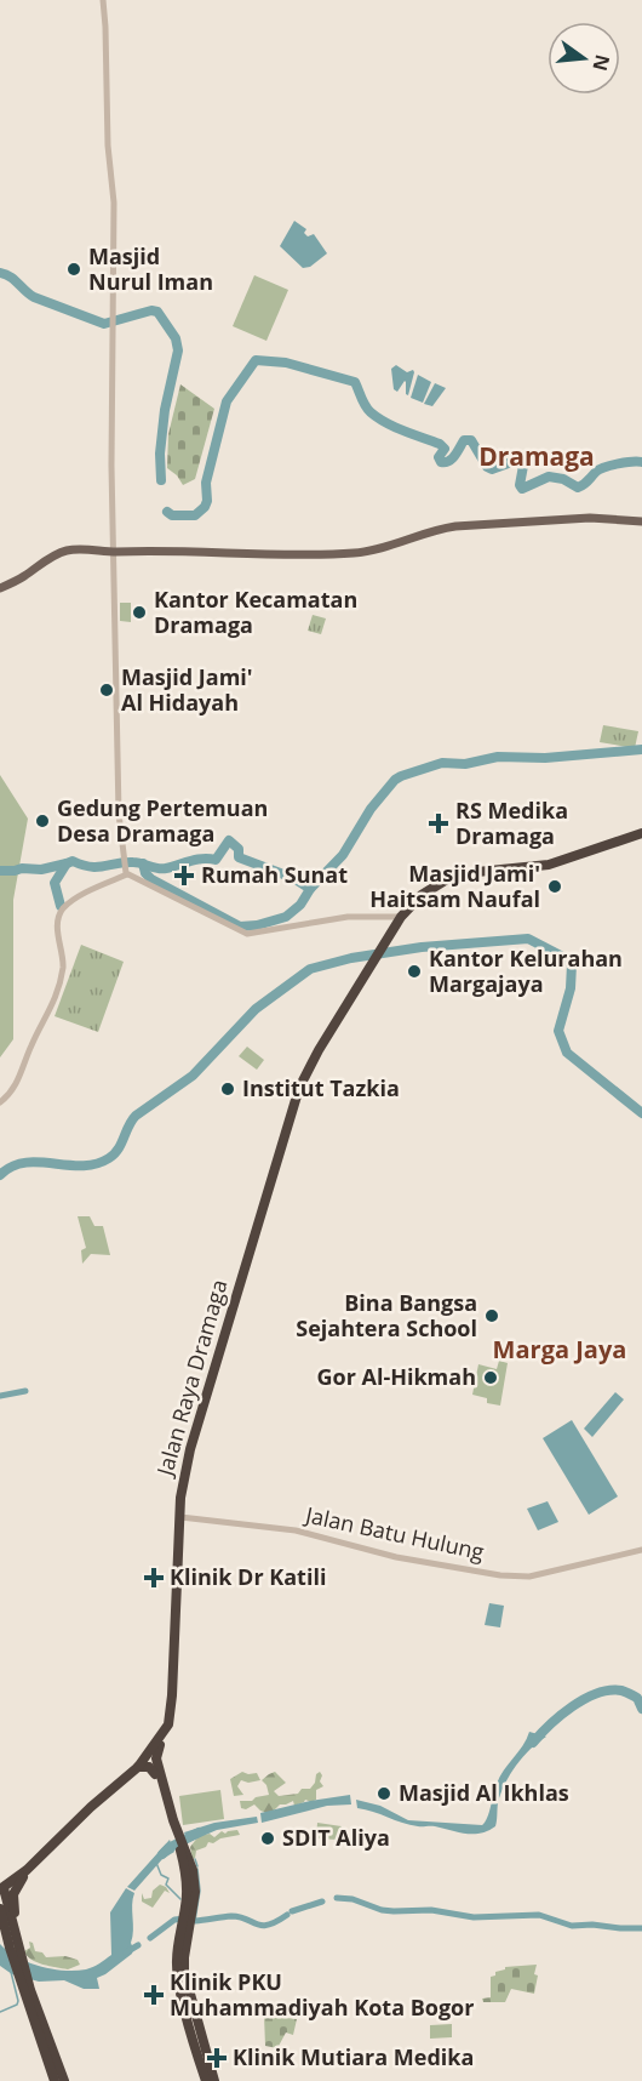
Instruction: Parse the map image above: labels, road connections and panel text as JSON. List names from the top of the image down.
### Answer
{
  "streets": {
    "highway": ["Jalan Raya Dramaga"],
    "street": ["Jalan Batu Hulung"]
  },
  "crossings": [
    ["Jalan Raya Dramaga", "Jalan Batu Hulung"]
  ],
  "districts": ["Dramaga", "Marga Jaya"],
  "places": {
    "other": [
      "Masjid Nurul Iman",
      "Kantor Kecamatan Dramaga",
      "Masjid Jami' Al Hidayah",
      "Gedung Pertemuan Desa Dramaga",
      "Masjid Jami' Haitsam Naufal",
      "Kantor Kelurahan Margajaya",
      "Institut Tazkia",
      "Bina Bangsa Sejahtera School",
      "Gor Al-Hikmah",
      "Masjid Al Ikhlas",
      "SDIT Aliya"
    ],
    "health": [
      "RS Medika Dramaga",
      "Rumah Sunat",
      "Klinik Dr Katili",
      "Klinik PKU Muhammadiyah Kota Bogor",
      "Klinik Mutiara Medika"
    ]
  },
  "north": "right"
}
